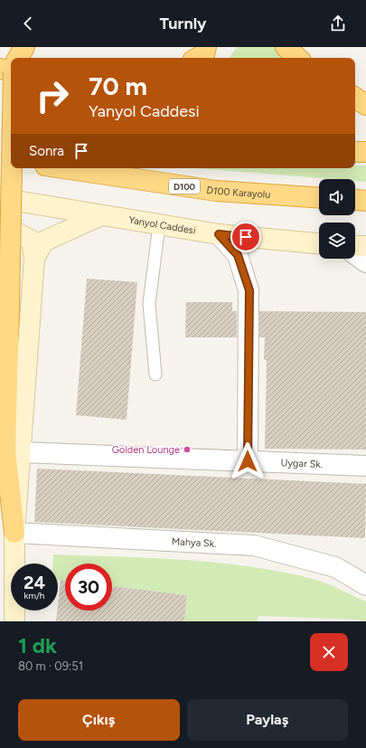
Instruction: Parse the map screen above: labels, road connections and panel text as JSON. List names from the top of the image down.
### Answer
{
  "streets": {
    "highway": ["D100", "D100 Karayolu"],
    "main road": ["Yanyol Caddesi"],
    "street": ["Uygar Sk.", "Mahya Sk."]
  },
  "places": ["Golden Lounge"],
  "page": {
    "header": "Turnly",
    "turn": ["70 m", "Yanyol Caddesi"],
    "then": "Sonra",
    "speed": "24 km/h",
    "limit": "30",
    "heading": ["1 dk", "80 m · 09:51"],
    "buttons": ["Çıkış", "Paylaş"]
  }
}
